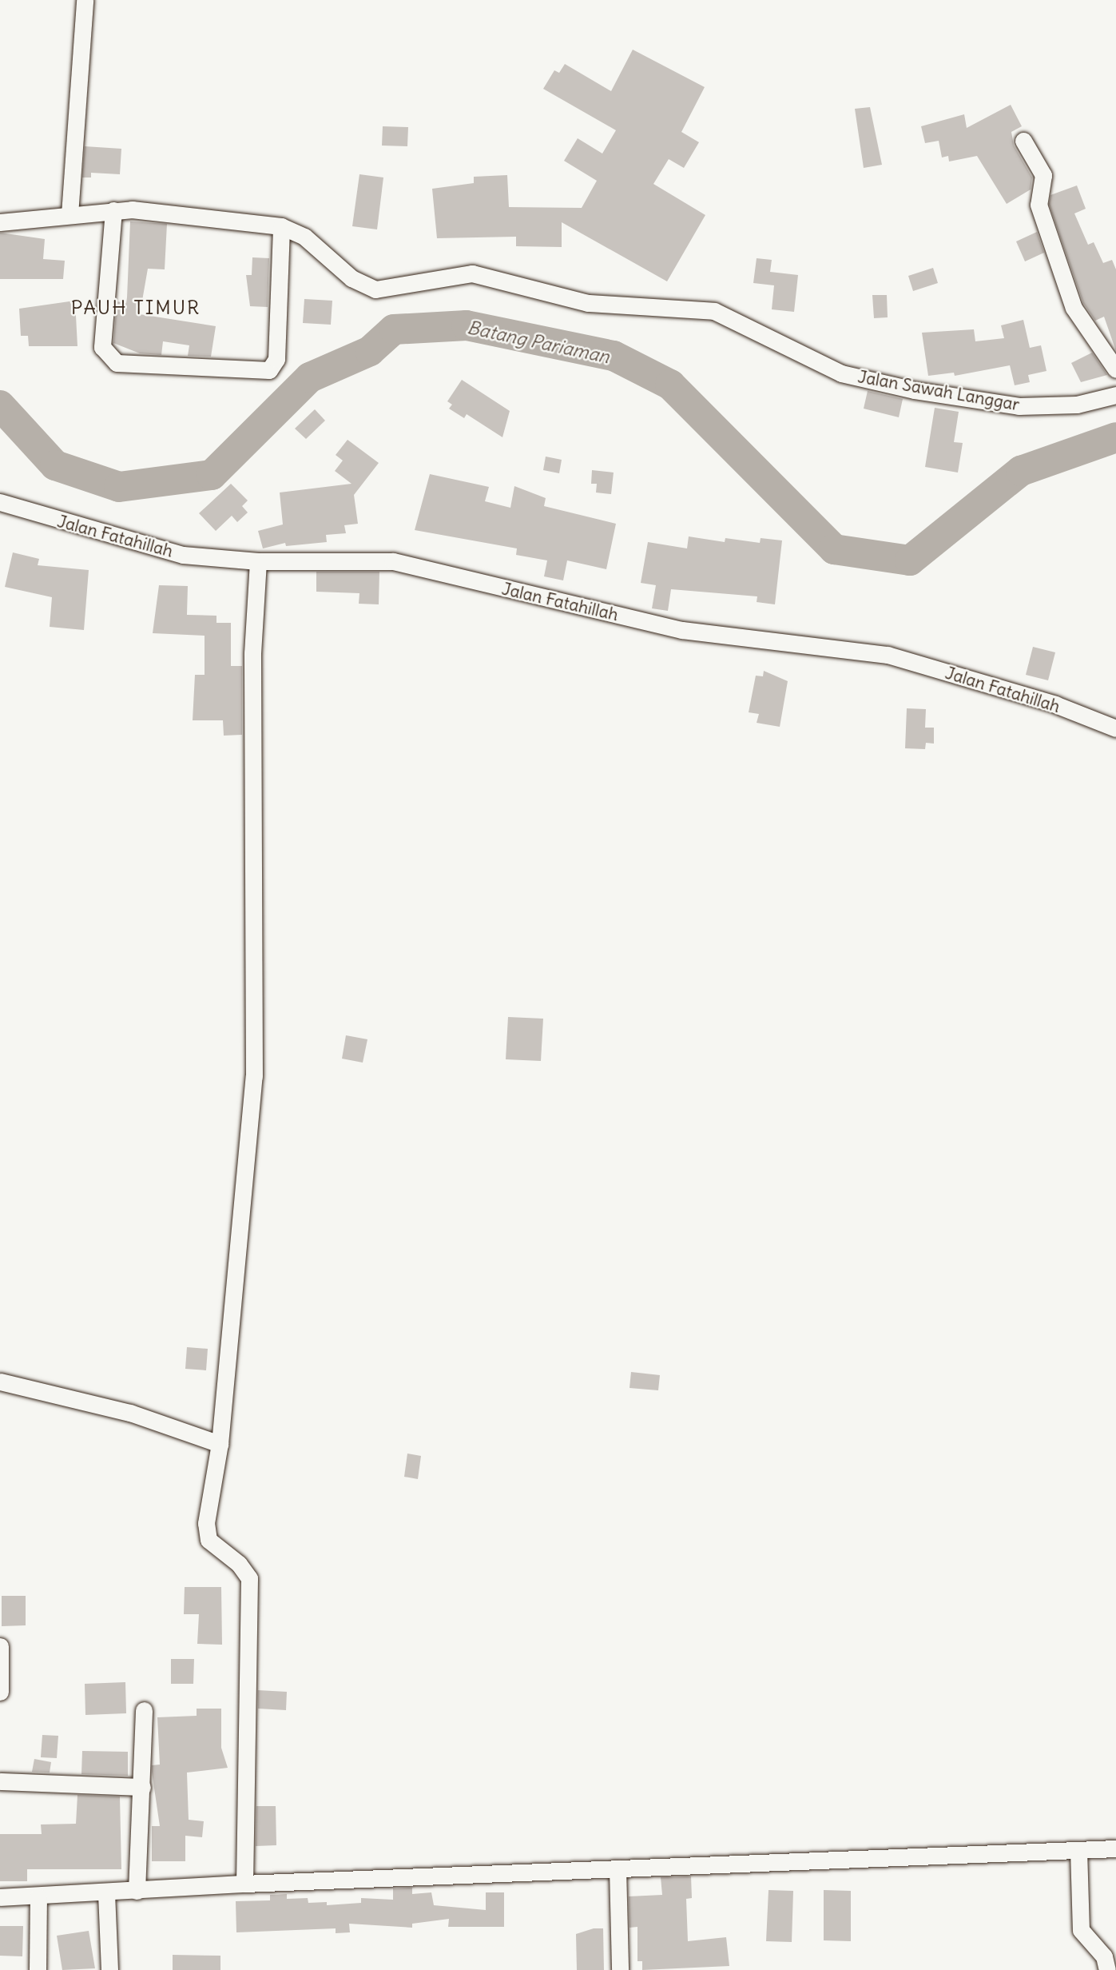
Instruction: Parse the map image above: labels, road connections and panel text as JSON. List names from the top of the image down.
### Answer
{
  "streets": {
    "street": ["Jalan Sawah Langgar", "Jalan Fatahillah"]
  },
  "districts": ["PAUH TIMUR"],
  "water": ["Batang Pariaman"]
}
